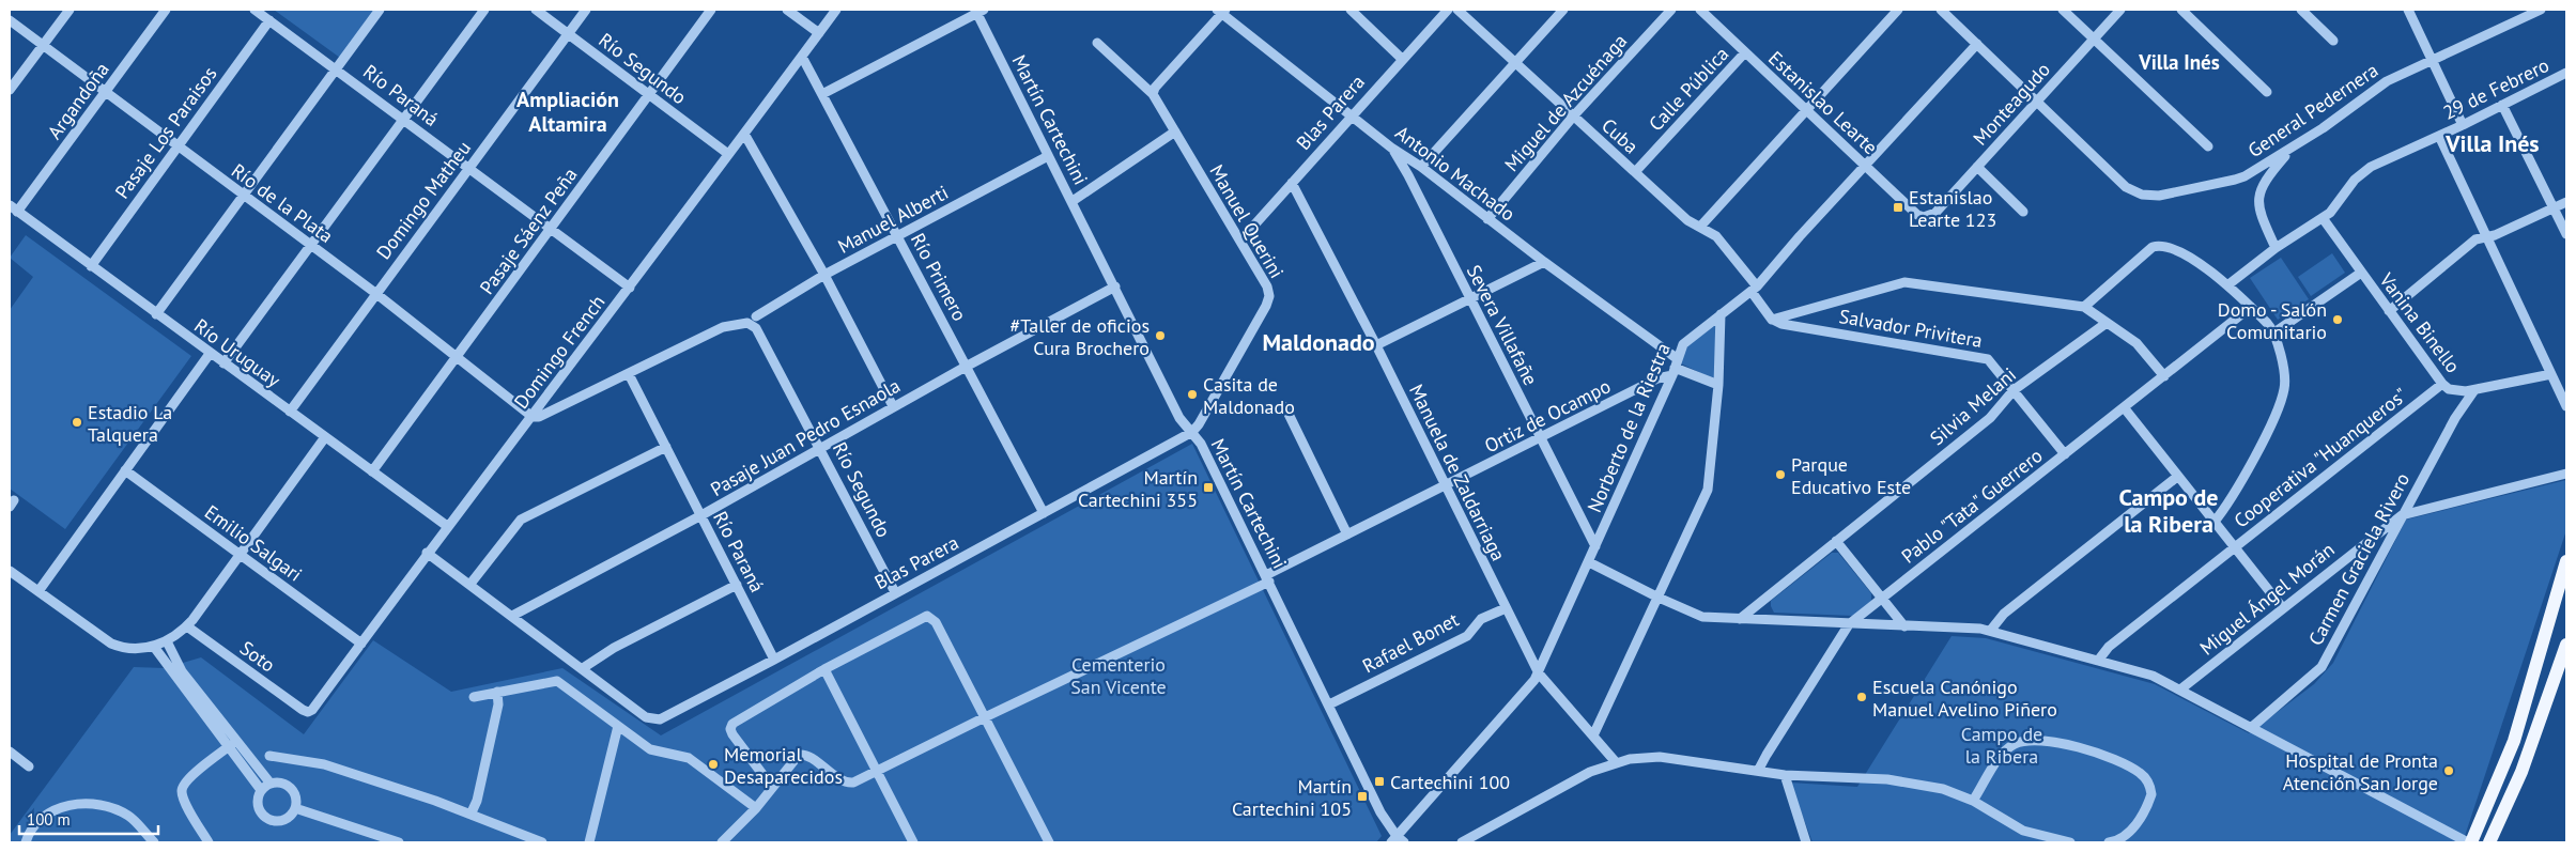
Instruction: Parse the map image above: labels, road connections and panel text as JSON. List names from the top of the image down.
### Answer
{
  "streets": {
    "street": [
      "Río Segundo",
      "Calle Pública",
      "29 de Febrero",
      "Río Paraná",
      "Argandoña",
      "Miguel de Azcuénaga",
      "Estanislao Learte",
      "Monteagudo",
      "General Pedernera",
      "Blas Parera",
      "Martín Cartechini",
      "Pasaje Los Paraisos",
      "Cuba",
      "Antonio Machado",
      "Domingo Matheu",
      "Río de la Plata",
      "Manuel Alberti",
      "Manuel Querini",
      "Pasaje Sáenz Peña",
      "Río Primero",
      "Vanina Binello",
      "Severa Villafañe",
      "Salvador Privitera",
      "Domingo French",
      "Río Uruguay",
      "Silvia Melani",
      "Ortiz de Ocampo",
      "Norberto de la Riestra",
      "Pasaje Juan Pedro Esnaola",
      "Cooperativa \"Huanqueros\"",
      "Manuela de Zaldarriaga",
      "Pablo \"Tata\" Guerrero",
      "Emilio Salgari",
      "Carmen Graciela Rivero",
      "Miguel Ángel Morán",
      "Rafael Bonet",
      "Soto"
    ]
  },
  "crossings": [
    ["Río Segundo", "Río Paraná"],
    ["Río Segundo", "Blas Parera"],
    ["Río Segundo", "Domingo Matheu"],
    ["Río Segundo", "Pasaje Sáenz Peña"],
    ["Río Segundo", "Domingo French"],
    ["Río Segundo", "Pasaje Juan Pedro Esnaola"],
    ["Calle Pública", "Estanislao Learte"],
    ["Calle Pública", "Cuba"],
    ["Río Paraná", "Blas Parera"],
    ["Río Paraná", "Pasaje Los Paraisos"],
    ["Río Paraná", "Domingo Matheu"],
    ["Río Paraná", "Pasaje Sáenz Peña"],
    ["Río Paraná", "Domingo French"],
    ["Río Paraná", "Pasaje Juan Pedro Esnaola"],
    ["Argandoña", "Río de la Plata"],
    ["Argandoña", "Río Uruguay"],
    ["Miguel de Azcuénaga", "Cuba"],
    ["Miguel de Azcuénaga", "Antonio Machado"],
    ["Estanislao Learte", "Monteagudo"],
    ["Estanislao Learte", "Norberto de la Riestra"],
    ["Monteagudo", "General Pedernera"],
    ["General Pedernera", "Norberto de la Riestra"],
    ["Blas Parera", "Martín Cartechini"],
    ["Blas Parera", "Antonio Machado"],
    ["Blas Parera", "Manuel Querini"],
    ["Blas Parera", "Río Primero"],
    ["Blas Parera", "Manuela de Zaldarriaga"],
    ["Martín Cartechini", "Manuel Alberti"],
    ["Martín Cartechini", "Manuel Querini"],
    ["Martín Cartechini", "Ortiz de Ocampo"],
    ["Martín Cartechini", "Norberto de la Riestra"],
    ["Martín Cartechini", "Pasaje Juan Pedro Esnaola"],
    ["Martín Cartechini", "Rafael Bonet"],
    ["Pasaje Los Paraisos", "Río de la Plata"],
    ["Pasaje Los Paraisos", "Río Uruguay"],
    ["Cuba", "Salvador Privitera"],
    ["Cuba", "Norberto de la Riestra"],
    ["Antonio Machado", "Severa Villafañe"],
    ["Antonio Machado", "Ortiz de Ocampo"],
    ["Antonio Machado", "Norberto de la Riestra"],
    ["Domingo Matheu", "Río de la Plata"],
    ["Domingo Matheu", "Río Uruguay"],
    ["Río de la Plata", "Pasaje Sáenz Peña"],
    ["Río de la Plata", "Domingo French"],
    ["Manuel Alberti", "Río Primero"],
    ["Pasaje Sáenz Peña", "Río Uruguay"],
    ["Río Primero", "Domingo French"],
    ["Río Primero", "Pasaje Juan Pedro Esnaola"],
    ["Vanina Binello", "Cooperativa \"Huanqueros\""],
    ["Vanina Binello", "Carmen Graciela Rivero"],
    ["Severa Villafañe", "Ortiz de Ocampo"],
    ["Severa Villafañe", "Norberto de la Riestra"],
    ["Salvador Privitera", "Silvia Melani"],
    ["Salvador Privitera", "Pablo \"Tata\" Guerrero"],
    ["Domingo French", "Río Uruguay"],
    ["Domingo French", "Emilio Salgari"],
    ["Domingo French", "Soto"],
    ["Ortiz de Ocampo", "Norberto de la Riestra"],
    ["Ortiz de Ocampo", "Manuela de Zaldarriaga"],
    ["Norberto de la Riestra", "Manuela de Zaldarriaga"],
    ["Manuela de Zaldarriaga", "Rafael Bonet"],
    ["Carmen Graciela Rivero", "Miguel Ángel Morán"]
  ],
  "districts": [
    "Villa Inés",
    "Ampliación Altamira",
    "Villa Inés",
    "Maldonado",
    "Campo de la Ribera"
  ],
  "parks": ["Cementerio San Vicente", "Campo de la Ribera"],
  "places": {
    "transit": [
      "Estanislao Learte 123",
      "Martín Cartechini 355",
      "Cartechini 100",
      "Martín Cartechini 105"
    ],
    "other": [
      "Domo - Salón Comunitario",
      "#Taller de oficios Cura Brochero",
      "Casita de Maldonado",
      "Estadio La Talquera",
      "Parque Educativo Este",
      "Escuela Canónigo Manuel Avelino Piñero",
      "Memorial Desaparecidos",
      "Hospital de Pronta Atención San Jorge"
    ]
  },
  "scale_bar": "100 m"
}
